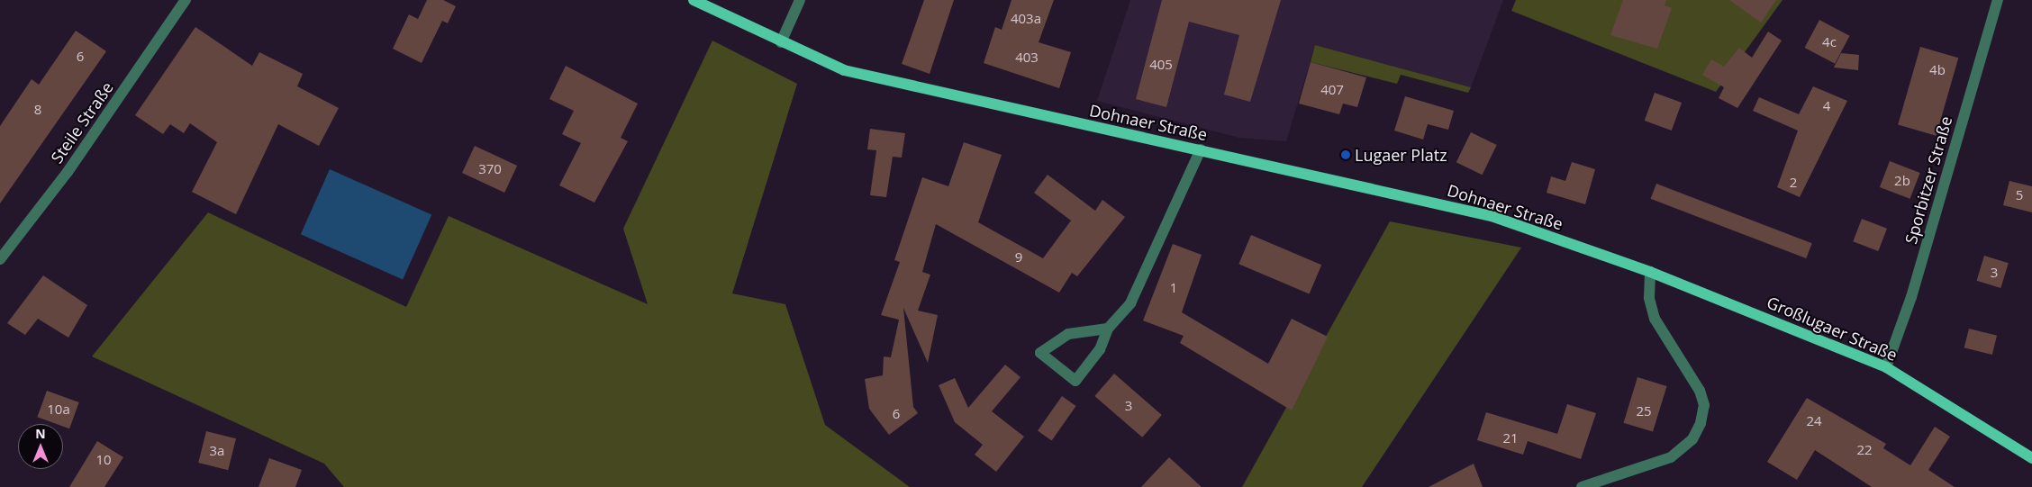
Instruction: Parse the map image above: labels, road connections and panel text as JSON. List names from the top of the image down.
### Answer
{
  "streets": {
    "main road": ["Dohnaer Straße", "Großlugaer Straße"],
    "street": ["Steile Straße", "Sporbitzer Straße"]
  },
  "crossings": [
    ["Dohnaer Straße", "Großlugaer Straße"],
    ["Sporbitzer Straße", "Großlugaer Straße"]
  ],
  "places": ["Lugaer Platz"],
  "house_numbers": [
    "403a",
    "4c",
    "6",
    "403",
    "405",
    "4b",
    "407",
    "4",
    "8",
    "370",
    "2b",
    "2",
    "5",
    "9",
    "3",
    "1",
    "3",
    "10a",
    "25",
    "6",
    "24",
    "21",
    "22",
    "3a",
    "10"
  ],
  "north": "top"
}
